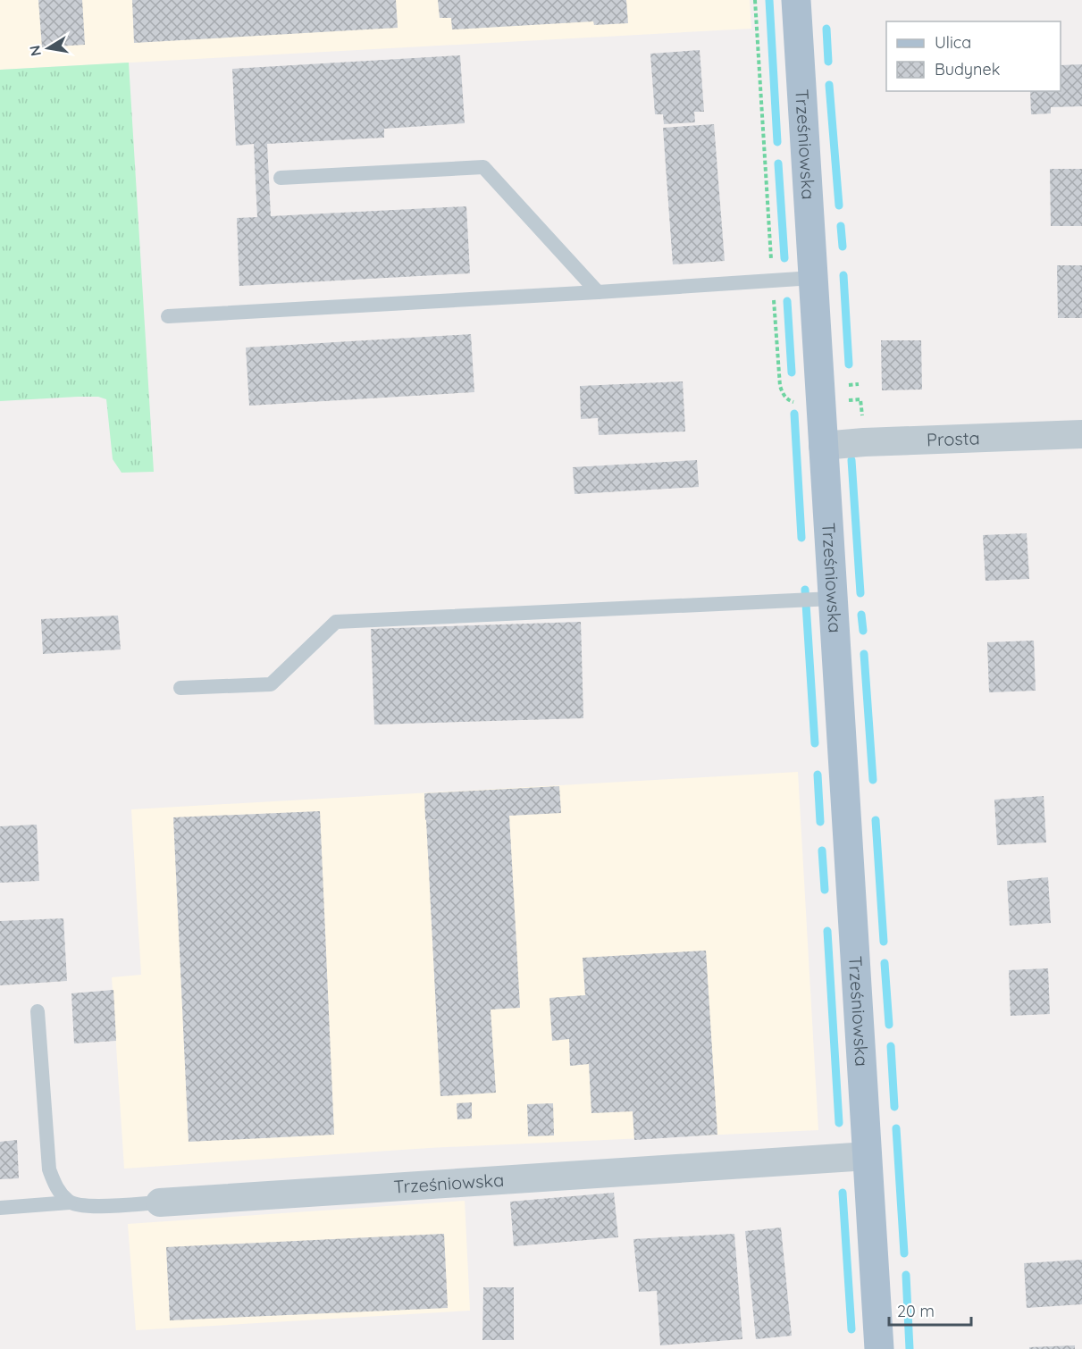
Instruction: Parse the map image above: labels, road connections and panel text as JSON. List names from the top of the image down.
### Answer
{
  "streets": {
    "main road": ["Trześniowska"],
    "street": ["Prosta"]
  },
  "crossings": [
    ["Trześniowska", "Prosta"]
  ],
  "legend": ["Ulica", "Budynek"],
  "scale_bar": "20 m",
  "north": "left"
}
